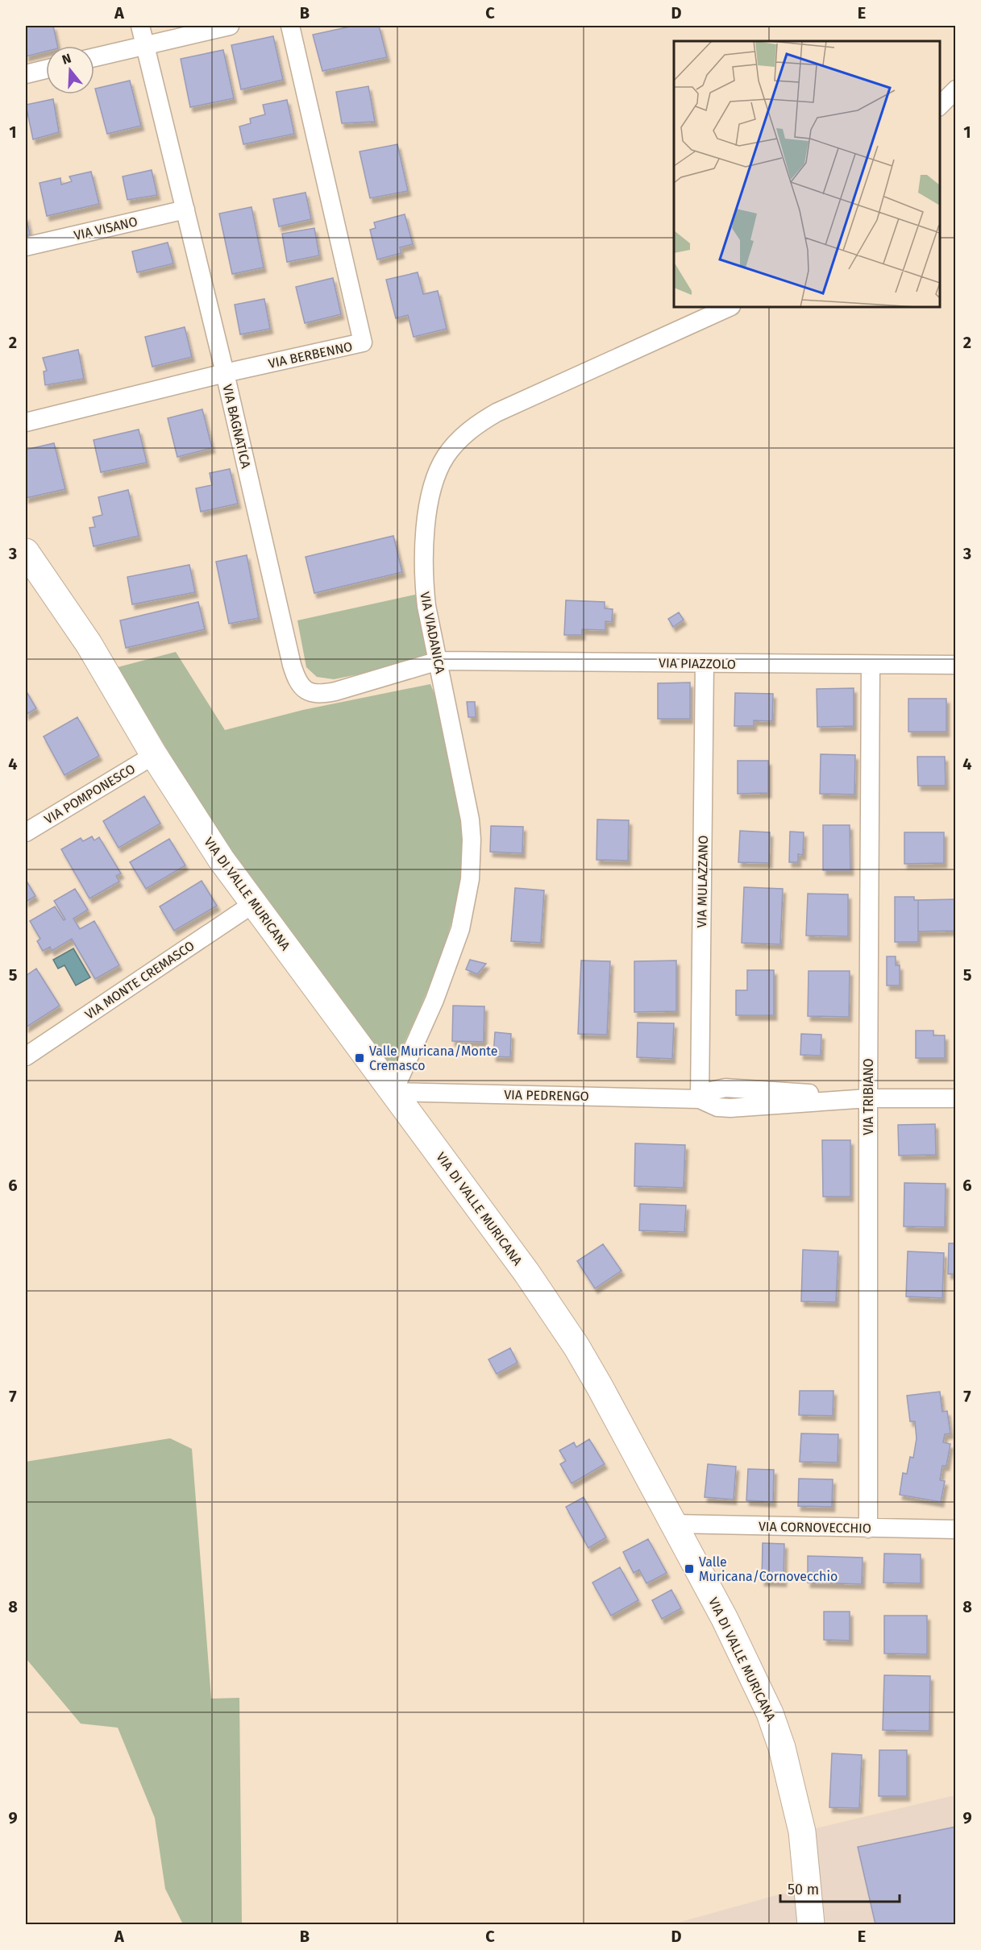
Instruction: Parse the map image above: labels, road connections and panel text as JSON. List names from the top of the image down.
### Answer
{
  "streets": {
    "street": [
      "VIA VISANO",
      "VIA BERBENNO",
      "VIA BAGNATICA",
      "VIA VIADANICA",
      "VIA PIAZZOLO",
      "VIA POMPONESCO",
      "VIA MULAZZANO",
      "VIA DI VALLE MURICANA",
      "VIA MONTE CREMASCO",
      "VIA PEDRENGO",
      "VIA TRIBIANO",
      "VIA CORNOVECCHIO"
    ]
  },
  "crossings": [
    ["VIA VISANO", "VIA BAGNATICA"],
    ["VIA BERBENNO", "VIA BAGNATICA"],
    ["VIA BAGNATICA", "VIA VIADANICA"],
    ["VIA BAGNATICA", "VIA PIAZZOLO"],
    ["VIA VIADANICA", "VIA PIAZZOLO"],
    ["VIA VIADANICA", "VIA DI VALLE MURICANA"],
    ["VIA VIADANICA", "VIA PEDRENGO"],
    ["VIA PIAZZOLO", "VIA MULAZZANO"],
    ["VIA PIAZZOLO", "VIA TRIBIANO"],
    ["VIA POMPONESCO", "VIA DI VALLE MURICANA"],
    ["VIA MULAZZANO", "VIA PEDRENGO"],
    ["VIA DI VALLE MURICANA", "VIA MONTE CREMASCO"],
    ["VIA DI VALLE MURICANA", "VIA PEDRENGO"],
    ["VIA DI VALLE MURICANA", "VIA CORNOVECCHIO"],
    ["VIA PEDRENGO", "VIA TRIBIANO"],
    ["VIA TRIBIANO", "VIA CORNOVECCHIO"]
  ],
  "places": {
    "transit": ["Valle Muricana/Monte Cremasco", "Valle Muricana/Cornovecchio"]
  },
  "scale_bar": "50 m",
  "north": "top",
  "grid": {
    "columns": [
      "A",
      "B",
      "C",
      "D",
      "E"
    ],
    "rows": [
      "1",
      "2",
      "3",
      "4",
      "5",
      "6",
      "7",
      "8",
      "9"
    ]
  }
}
